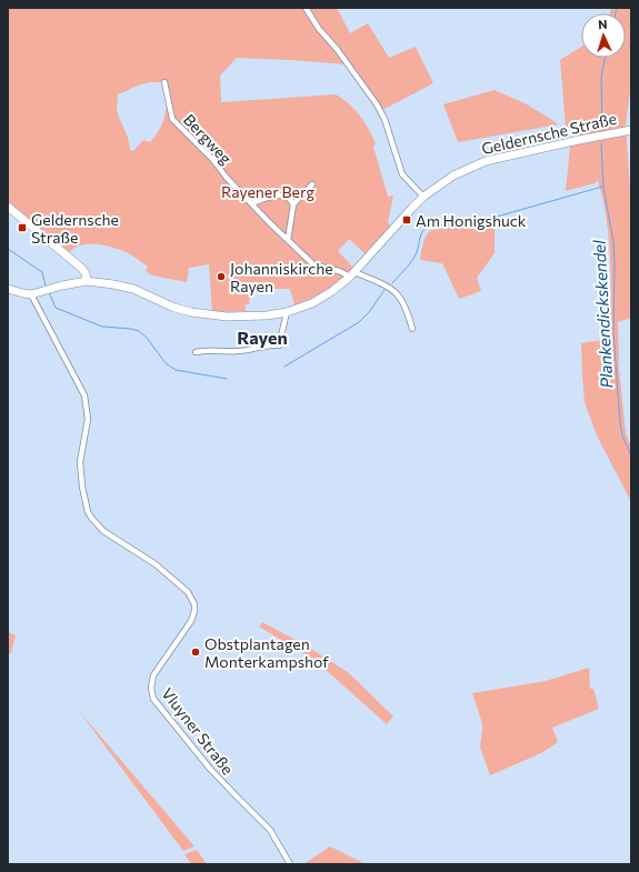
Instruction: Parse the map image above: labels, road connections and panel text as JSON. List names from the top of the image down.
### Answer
{
  "streets": {
    "main road": ["Geldernsche Straße"],
    "street": ["Bergweg", "Vluyner Straße"]
  },
  "crossings": [
    ["Geldernsche Straße", "Bergweg"],
    ["Geldernsche Straße", "Vluyner Straße"]
  ],
  "districts": ["Rayen"],
  "water": ["Plankendickskendel"],
  "parks": ["Rayener Berg"],
  "places": {
    "transit": ["Am Honigshuck", "Geldernsche Straße"],
    "other": ["Johanniskirche Rayen", "Obstplantagen Monterkampshof"]
  },
  "north": "top"
}
